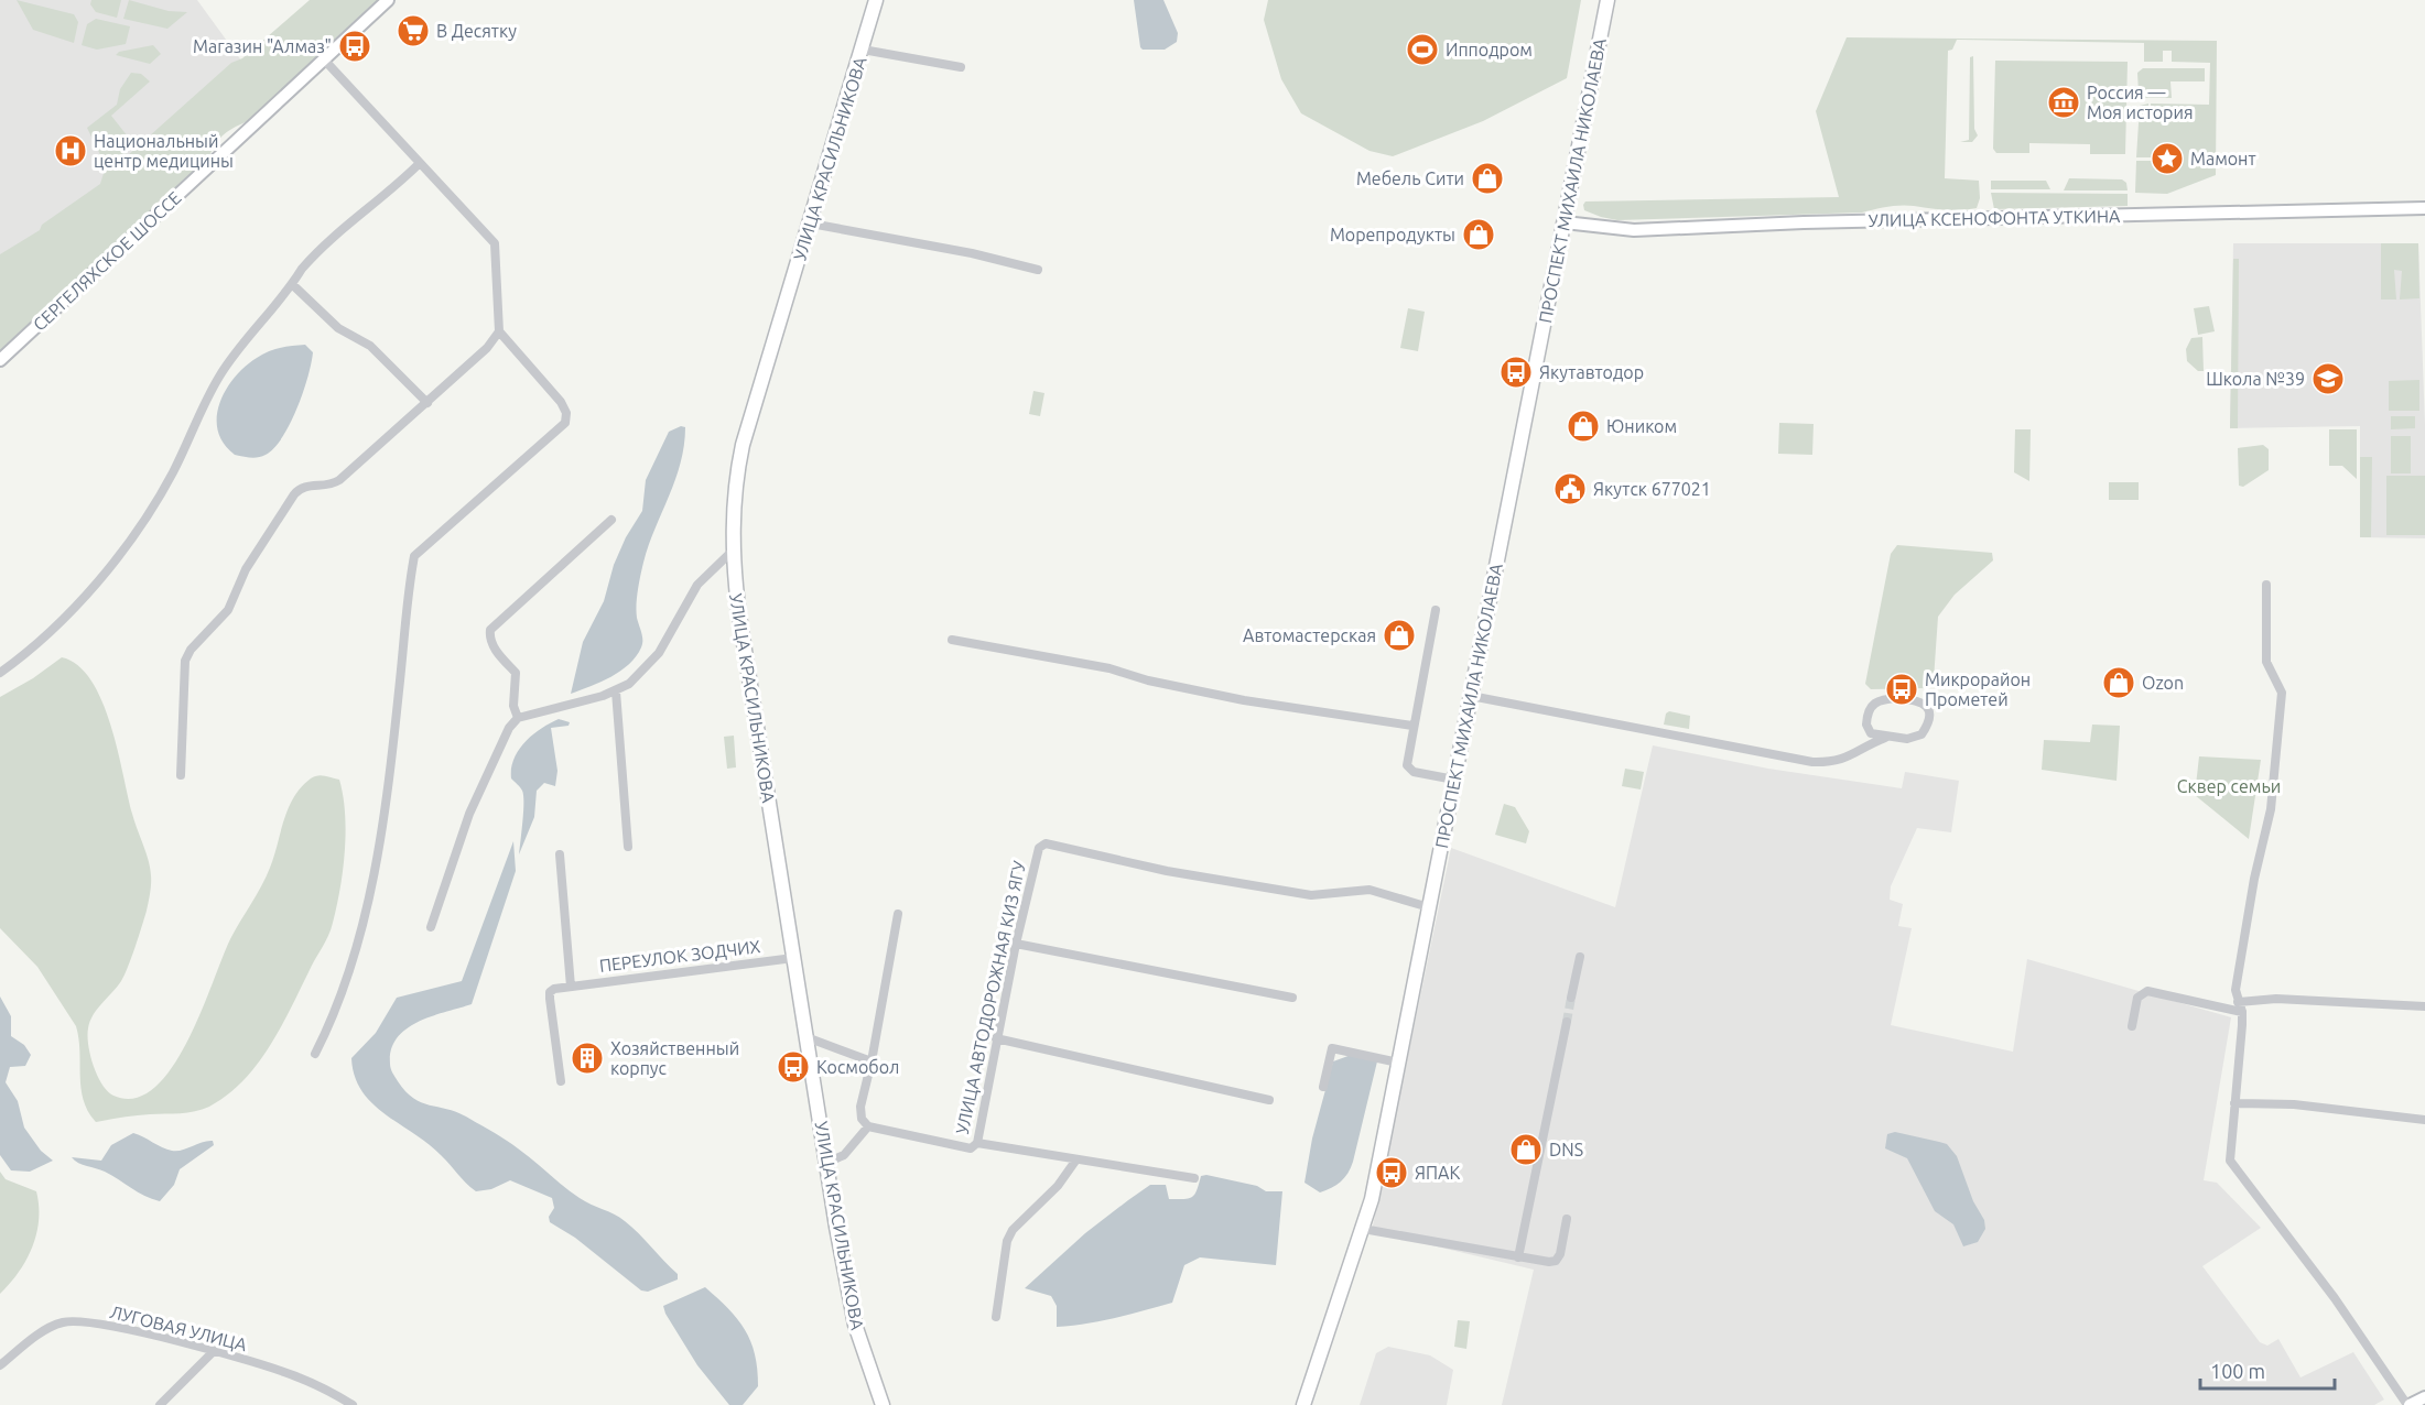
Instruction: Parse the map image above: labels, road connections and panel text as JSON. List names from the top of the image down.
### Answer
{
  "streets": {
    "main road": ["УЛИЦА КРАСИЛЬНИКОВА", "ПРОСПЕКТ МИХАИЛА НИКОЛАЕВА"],
    "street": [
      "УЛИЦА КСЕНОФОНТА УТКИНА",
      "СЕРГЕЛЯХСКОЕ ШОССЕ",
      "ПЕРЕУЛОК ЗОДЧИХ",
      "УЛИЦА АВТОДОРОЖНАЯ КИЗ ЯГУ",
      "ЛУГОВАЯ УЛИЦА"
    ]
  },
  "crossings": [
    ["УЛИЦА КРАСИЛЬНИКОВА", "ПЕРЕУЛОК ЗОДЧИХ"],
    ["ПРОСПЕКТ МИХАИЛА НИКОЛАЕВА", "УЛИЦА КСЕНОФОНТА УТКИНА"],
    ["ПРОСПЕКТ МИХАИЛА НИКОЛАЕВА", "УЛИЦА АВТОДОРОЖНАЯ КИЗ ЯГУ"]
  ],
  "parks": ["Сквер семьи"],
  "places": {
    "supermarket": ["В Десятку"],
    "bus stop": [
      "Магазин \"Алмаз\"",
      "Якутавтодор",
      "Микрорайон Прометей",
      "Космобол",
      "ЯПАК"
    ],
    "sports": ["Ипподром"],
    "museum": ["Россия — Моя история"],
    "hospital": ["Национальный центр медицины"],
    "place": ["Мамонт"],
    "shop": [
      "Мебель Сити",
      "Морепродукты",
      "Юником",
      "Автомастерская",
      "Ozon",
      "DNS"
    ],
    "school or university": ["Школа №39"],
    "public building": ["Якутск 677021"],
    "building": ["Хозяйственный корпус"]
  },
  "scale_bar": "100 m"
}
